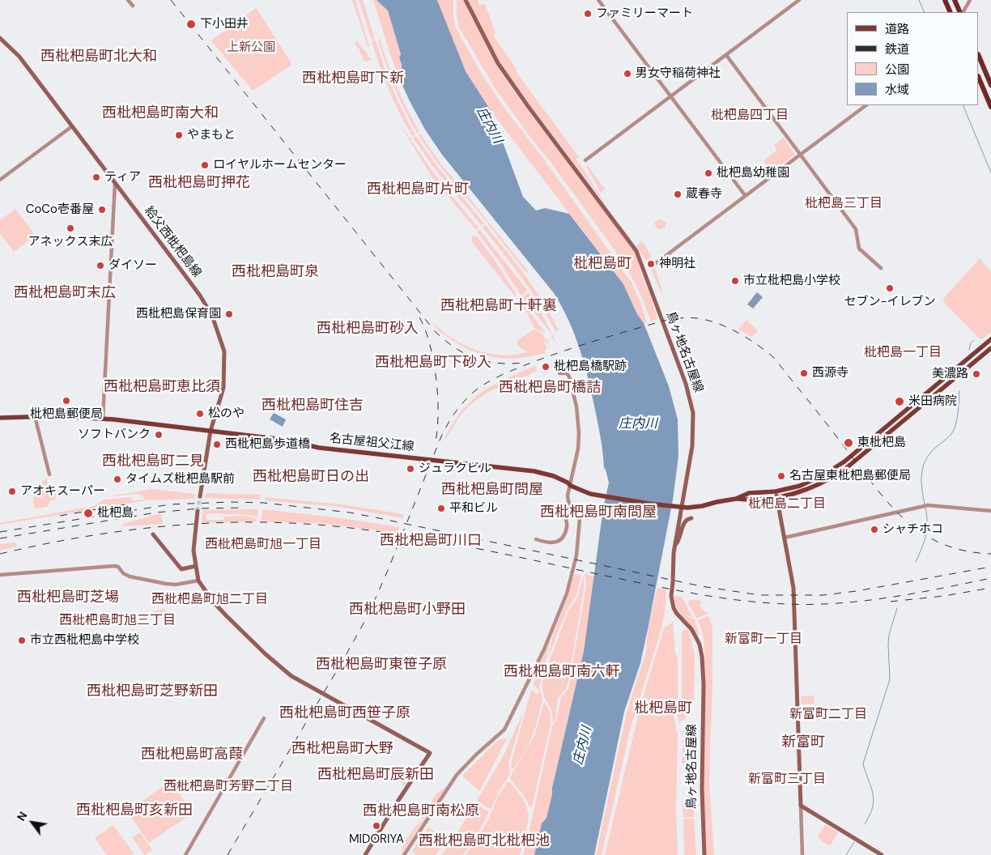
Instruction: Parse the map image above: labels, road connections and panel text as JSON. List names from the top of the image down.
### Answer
{
  "streets": {
    "main road": ["給父西枇杷島線", "鳥ヶ地名古屋線", "名古屋祖父江線"]
  },
  "crossings": [
    ["給父西枇杷島線", "名古屋祖父江線"]
  ],
  "districts": [
    "西枇杷島町北大和",
    "西枇杷島町下新",
    "西枇杷島町南大和",
    "枇杷島四丁目",
    "西枇杷島町押花",
    "西枇杷島町片町",
    "枇杷島三丁目",
    "枇杷島町",
    "西枇杷島町泉",
    "西枇杷島町末広",
    "西枇杷島町十軒裏",
    "西枇杷島町砂入",
    "枇杷島一丁目",
    "西枇杷島町下砂入",
    "西枇杷島町恵比須",
    "西枇杷島町橋詰",
    "西枇杷島町住吉",
    "西枇杷島町二見",
    "西枇杷島町日の出",
    "西枇杷島町問屋",
    "枇杷島二丁目",
    "西枇杷島町南問屋",
    "西枇杷島町川口",
    "西枇杷島町旭一丁目",
    "西枇杷島町芝場",
    "西枇杷島町旭二丁目",
    "西枇杷島町小野田",
    "西枇杷島町旭三丁目",
    "新富町一丁目",
    "西枇杷島町東笹子原",
    "西枇杷島町南六軒",
    "西枇杷島町芝野新田",
    "枇杷島町",
    "西枇杷島町西笹子原",
    "新富町二丁目",
    "新富町",
    "西枇杷島町大野",
    "西枇杷島町高葭",
    "西枇杷島町辰新田",
    "新富町三丁目",
    "西枇杷島町芳野二丁目",
    "西枇杷島町亥新田",
    "西枇杷島町南松原",
    "西枇杷島町北枇杷池"
  ],
  "water": ["庄内川"],
  "parks": ["上新公園"],
  "places": [
    "ファミリーマート",
    "下小田井",
    "男女守稲荷神社",
    "やまもと",
    "ロイヤルホームセンター",
    "枇杷島幼稚園",
    "ティア",
    "蔵春寺",
    "CoCo壱番屋",
    "アネックス末広",
    "神明社",
    "ダイソー",
    "市立枇杷島小学校",
    "セブン-イレブン",
    "西枇杷島保育園",
    "枇杷島橋駅跡",
    "西源寺",
    "美濃路",
    "枇杷島郵便局",
    "米田病院",
    "松のや",
    "ソフトバンク",
    "東枇杷島",
    "西枇杷島歩道橋",
    "ジュラクビル",
    "名古屋東枇杷島郵便局",
    "タイムズ枇杷島駅前",
    "アオキスーパー",
    "平和ビル",
    "枇杷島",
    "シャチホコ",
    "市立西枇杷島中学校",
    "MIDORIYA"
  ],
  "legend": [
    "道路",
    "鉄道",
    "公園",
    "水域"
  ],
  "north": "top left"
}
